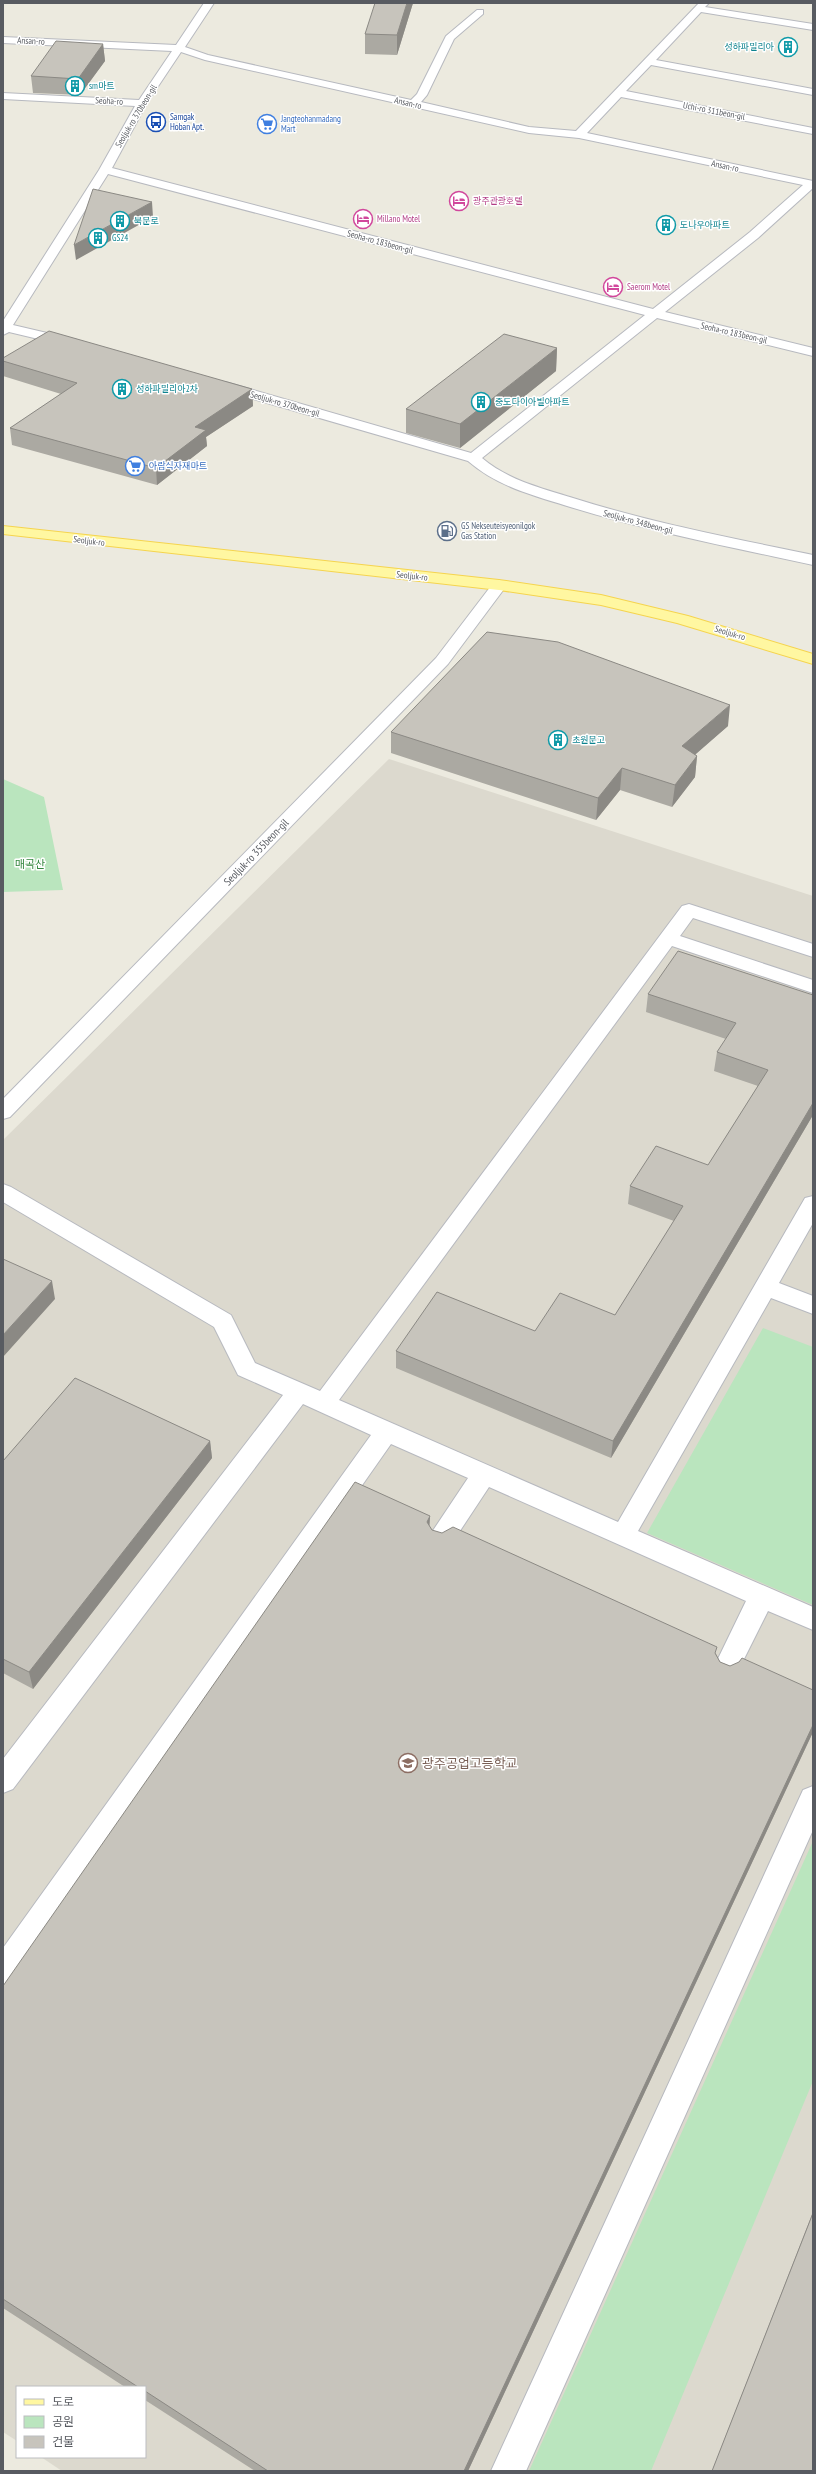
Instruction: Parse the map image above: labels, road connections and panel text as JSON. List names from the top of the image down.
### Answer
{
  "streets": {
    "main road": ["Seoljuk-ro"],
    "street": [
      "Ansan-ro",
      "Seoha-ro",
      "Uchi-ro 311beon-gil",
      "Seoljuk-ro 370beon-gil",
      "Seoha-ro 183beon-gil",
      "Seoljuk-ro 348beon-gil",
      "Seoljuk-ro 355beon-gil"
    ]
  },
  "crossings": [
    ["Ansan-ro", "Seoljuk-ro 370beon-gil"],
    ["Ansan-ro", "Seoha-ro 183beon-gil"],
    ["Seoha-ro", "Seoljuk-ro 370beon-gil"],
    ["Seoljuk-ro 370beon-gil", "Seoha-ro 183beon-gil"],
    ["Seoljuk-ro 370beon-gil", "Seoljuk-ro 348beon-gil"],
    ["Seoljuk-ro", "Seoljuk-ro 355beon-gil"]
  ],
  "parks": ["매곡산"],
  "places": {
    "building": [
      "성하파밀리아",
      "sm마트",
      "북문로",
      "도나우아파트",
      "GS24",
      "성하파밀리아2차",
      "중도다이아빌아파트",
      "초원문고"
    ],
    "bus stop": ["Samgak Hoban Apt."],
    "supermarket": ["Jangteohanmadang Mart", "아람식자재마트"],
    "hotel": ["광주관광호텔", "Millano Motel", "Saerom Motel"],
    "fuel station": ["GS Nekseuteisyeonilgok Gas Station"],
    "school or university": ["광주공업고등학교"]
  },
  "legend": ["도로", "공원", "건물"]
}
